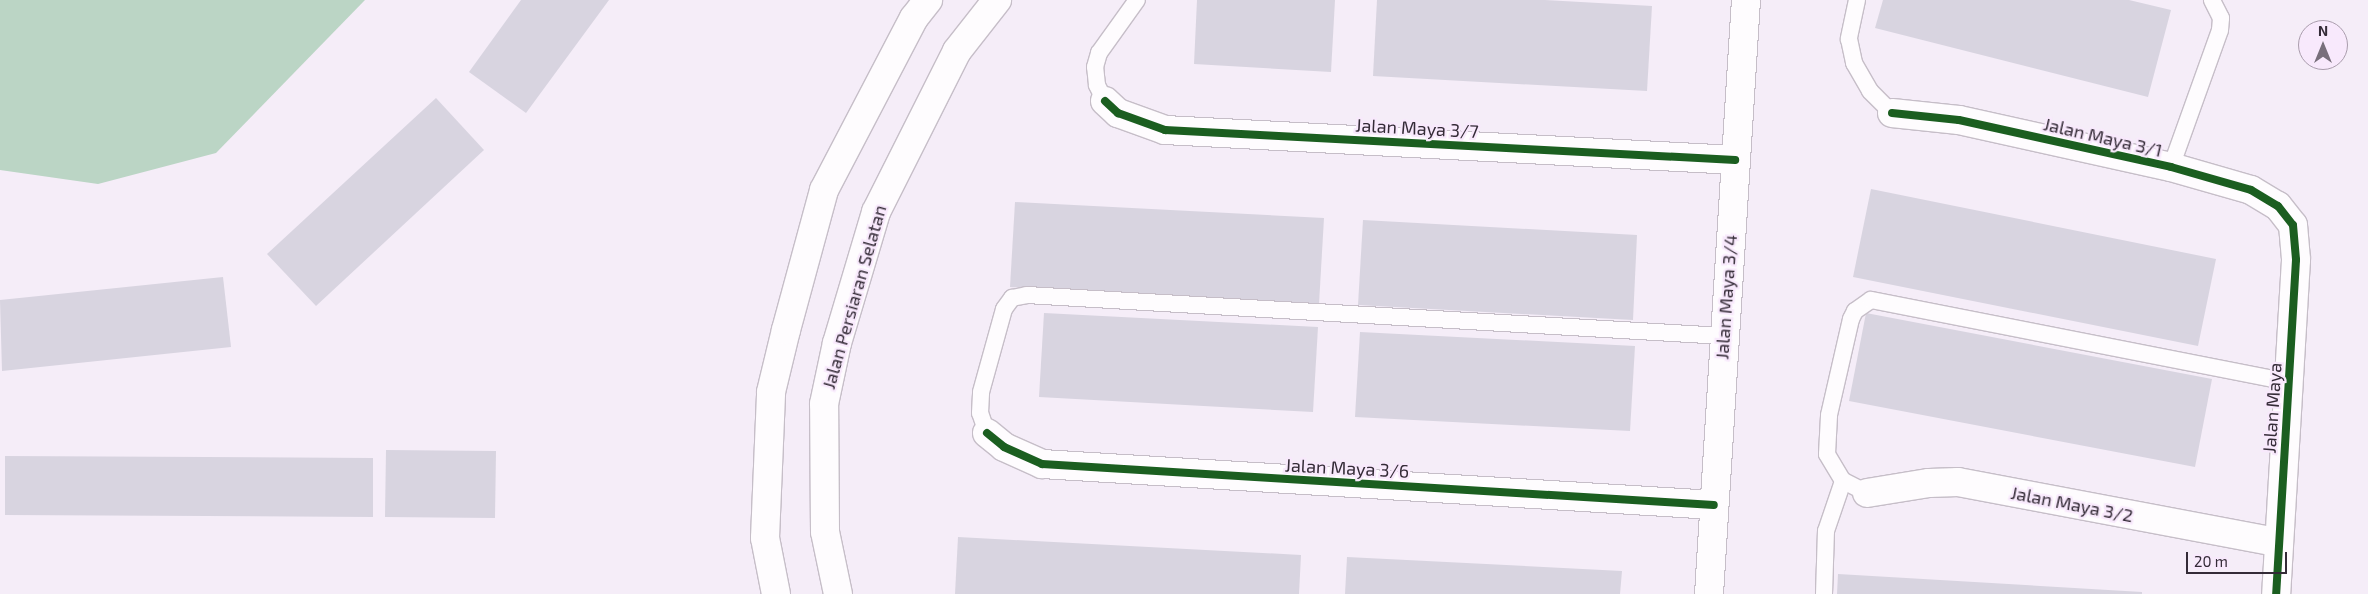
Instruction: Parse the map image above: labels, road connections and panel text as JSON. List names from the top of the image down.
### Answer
{
  "streets": {
    "street": [
      "Jalan Maya 3/7",
      "Jalan Maya 3/1",
      "Jalan Persiaran Selatan",
      "Jalan Maya 3/4",
      "Jalan Maya",
      "Jalan Maya 3/6",
      "Jalan Maya 3/2"
    ]
  },
  "crossings": [
    ["Jalan Maya 3/7", "Jalan Maya 3/4"],
    ["Jalan Maya 3/1", "Jalan Maya"],
    ["Jalan Maya 3/4", "Jalan Maya 3/6"],
    ["Jalan Maya", "Jalan Maya 3/2"]
  ],
  "scale_bar": "20 m",
  "north": "top"
}
